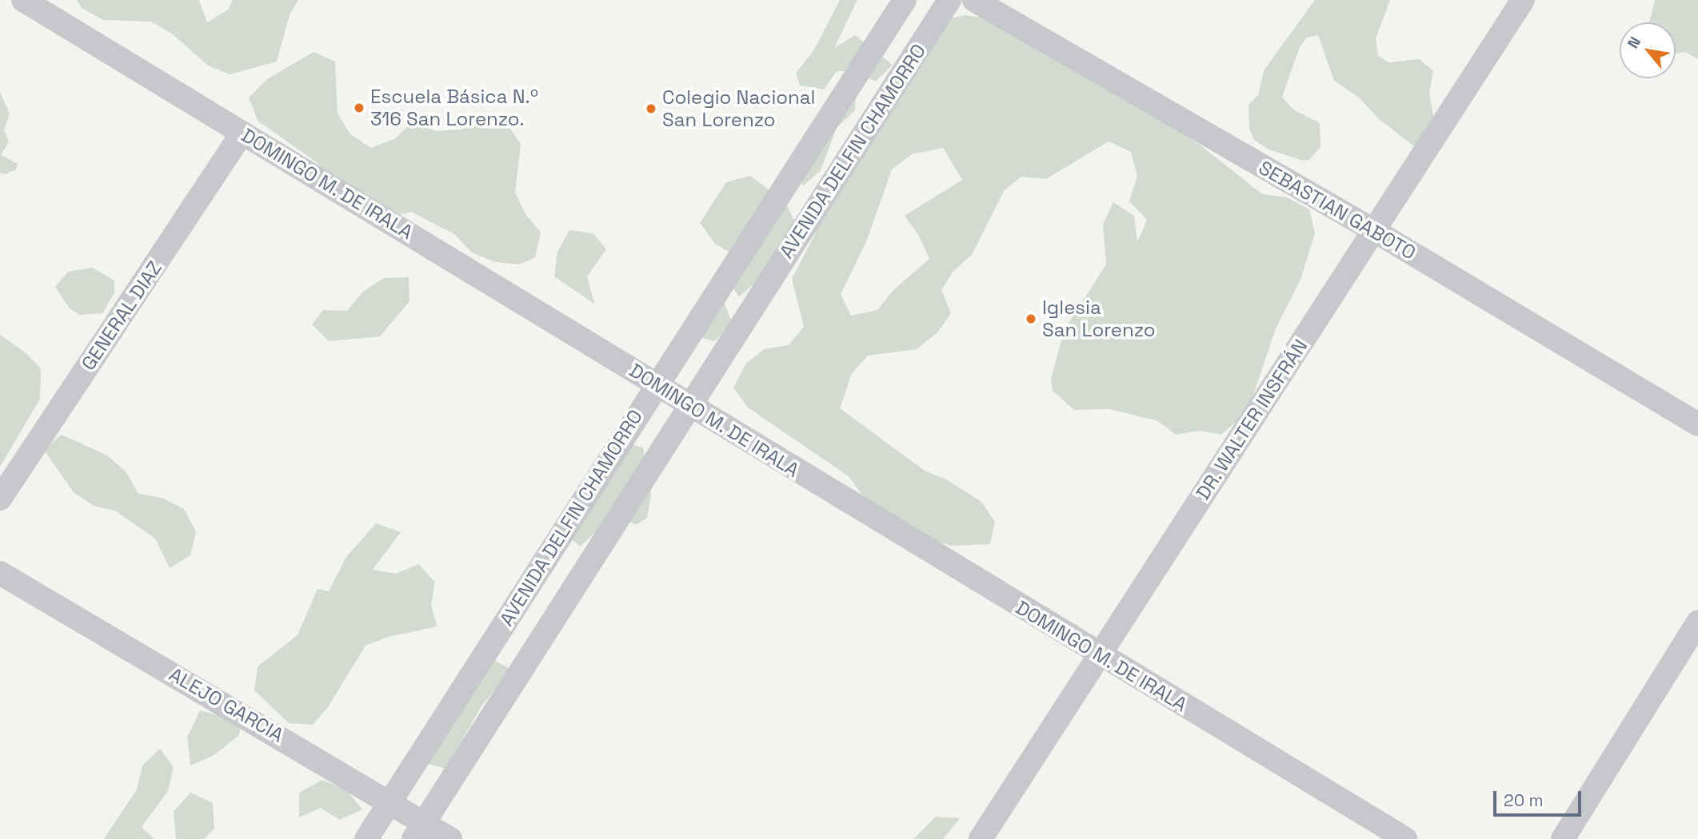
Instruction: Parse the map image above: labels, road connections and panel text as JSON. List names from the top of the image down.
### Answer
{
  "streets": {
    "street": [
      "AVENIDA DELFIN CHAMORRO",
      "DOMINGO M. DE IRALA",
      "SEBASTIAN GABOTO",
      "GENERAL DIAZ",
      "DR. WALTER INSFRÁN",
      "ALEJO GARCIA"
    ]
  },
  "crossings": [
    ["AVENIDA DELFIN CHAMORRO", "DOMINGO M. DE IRALA"],
    ["AVENIDA DELFIN CHAMORRO", "ALEJO GARCIA"],
    ["DOMINGO M. DE IRALA", "GENERAL DIAZ"],
    ["DOMINGO M. DE IRALA", "DR. WALTER INSFRÁN"],
    ["SEBASTIAN GABOTO", "DR. WALTER INSFRÁN"]
  ],
  "places": ["Escuela Básica N.º 316 San Lorenzo.", "Colegio Nacional San Lorenzo", "Iglesia San Lorenzo"],
  "scale_bar": "20 m",
  "north": "top left"
}
